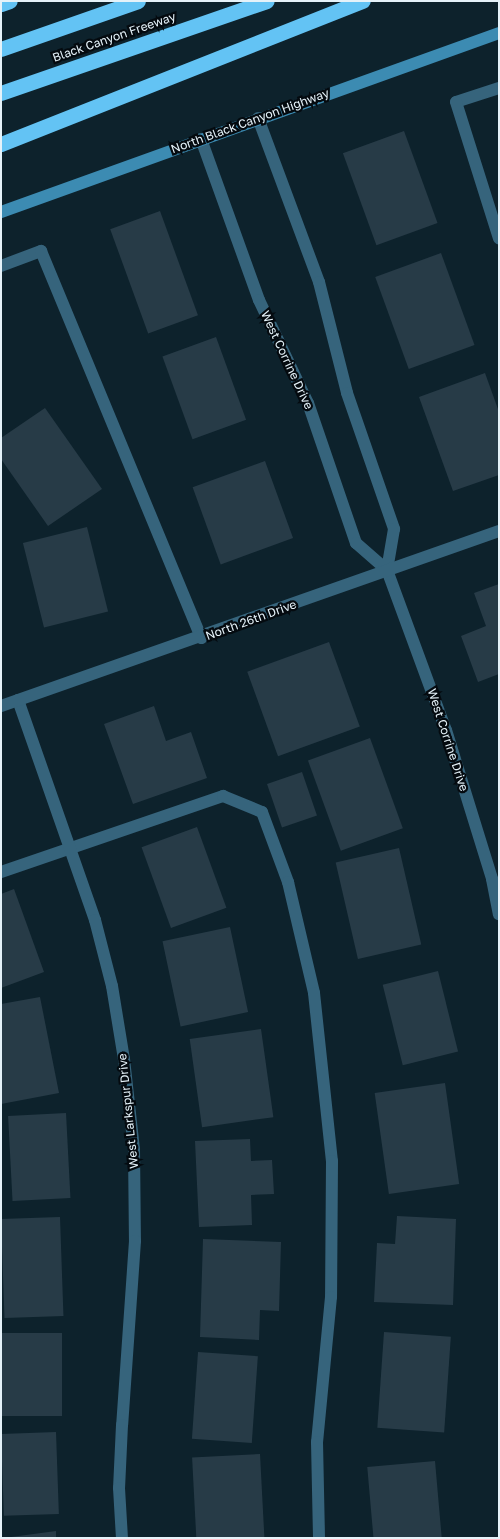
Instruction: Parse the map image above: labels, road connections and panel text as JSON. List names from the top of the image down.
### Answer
{
  "streets": {
    "highway": ["Black Canyon Freeway"],
    "main road": ["North Black Canyon Highway"],
    "street": ["West Corrine Drive", "North 26th Drive", "West Larkspur Drive"]
  },
  "crossings": [
    ["North Black Canyon Highway", "West Corrine Drive"],
    ["West Corrine Drive", "North 26th Drive"],
    ["North 26th Drive", "West Larkspur Drive"]
  ]
}
